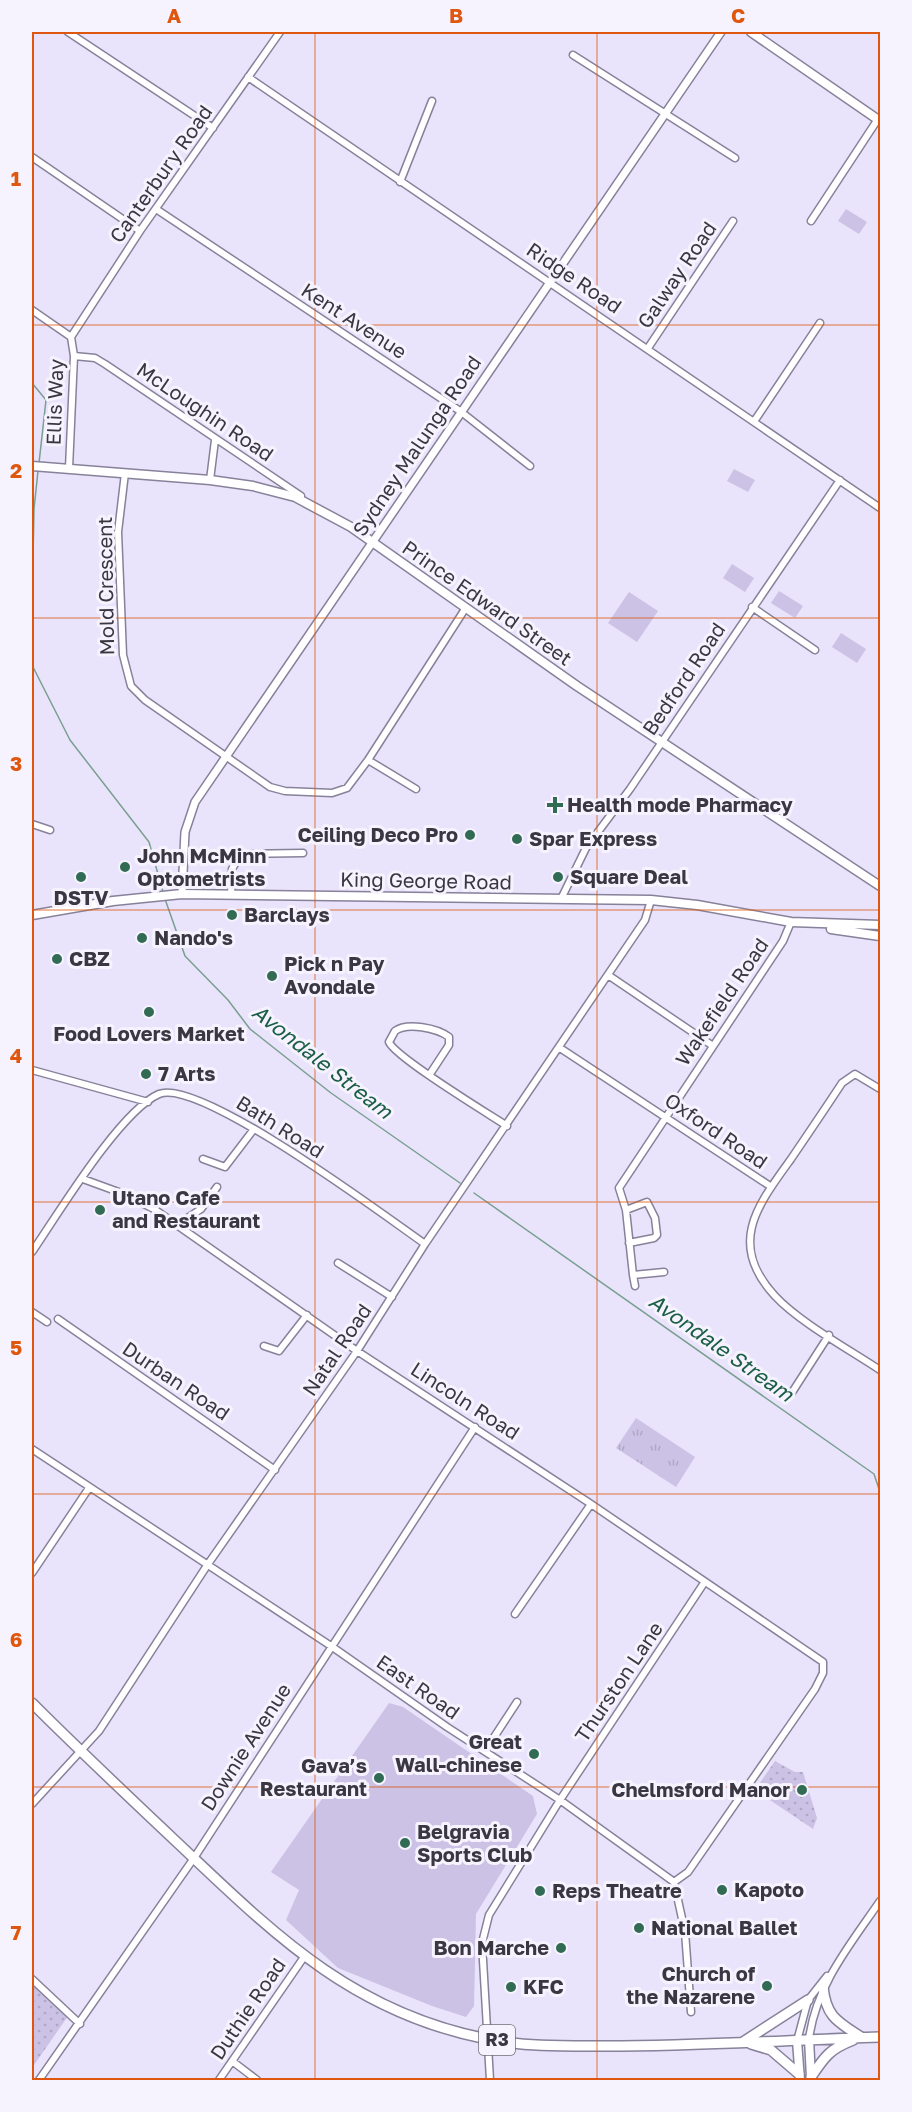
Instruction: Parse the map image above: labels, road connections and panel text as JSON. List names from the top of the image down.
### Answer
{
  "streets": {
    "highway": ["R3"],
    "main road": ["Prince Edward Street", "King George Road"],
    "street": [
      "Canterbury Road",
      "Galway Road",
      "Ridge Road",
      "Kent Avenue",
      "Ellis Way",
      "McLoughin Road",
      "Sydney Malunga Road",
      "Mold Crescent",
      "Bedford Road",
      "Wakefield Road",
      "Bath Road",
      "Oxford Road",
      "Natal Road",
      "Durban Road",
      "Lincoln Road",
      "Thurston Lane",
      "East Road",
      "Downie Avenue",
      "Duthie Road"
    ]
  },
  "crossings": [
    ["Canterbury Road", "Ridge Road"],
    ["Canterbury Road", "Kent Avenue"],
    ["Canterbury Road", "Ellis Way"],
    ["Galway Road", "Ridge Road"],
    ["Ridge Road", "Sydney Malunga Road"],
    ["Ridge Road", "Bedford Road"],
    ["Kent Avenue", "Sydney Malunga Road"],
    ["Ellis Way", "McLoughin Road"],
    ["Ellis Way", "Prince Edward Street"],
    ["McLoughin Road", "Prince Edward Street"],
    ["Sydney Malunga Road", "Mold Crescent"],
    ["Sydney Malunga Road", "Prince Edward Street"],
    ["Sydney Malunga Road", "King George Road"],
    ["Mold Crescent", "Prince Edward Street"],
    ["Prince Edward Street", "Bedford Road"],
    ["Bedford Road", "King George Road"],
    ["King George Road", "Wakefield Road"],
    ["King George Road", "Natal Road"],
    ["Wakefield Road", "Oxford Road"],
    ["Bath Road", "Natal Road"],
    ["Bath Road", "Lincoln Road"],
    ["Oxford Road", "Natal Road"],
    ["Natal Road", "Durban Road"],
    ["Natal Road", "Lincoln Road"],
    ["Natal Road", "East Road"],
    ["Natal Road", "R3"],
    ["Lincoln Road", "Thurston Lane"],
    ["Lincoln Road", "East Road"],
    ["Lincoln Road", "Downie Avenue"],
    ["Thurston Lane", "East Road"],
    ["Thurston Lane", "R3"],
    ["East Road", "Downie Avenue"],
    ["Downie Avenue", "R3"],
    ["Duthie Road", "R3"]
  ],
  "water": ["Avondale Stream"],
  "places": {
    "health": ["Health mode Pharmacy"],
    "other": [
      "Ceiling Deco Pro",
      "Spar Express",
      "John McMinn Optometrists",
      "DSTV",
      "Square Deal",
      "Barclays",
      "Nando's",
      "CBZ",
      "Pick n Pay Avondale",
      "Food Lovers Market",
      "7 Arts",
      "Utano Cafe and Restaurant",
      "Great Wall-chinese",
      "Gava’s Restaurant",
      "Chelmsford Manor",
      "Belgravia Sports Club",
      "Kapoto",
      "Reps Theatre",
      "National Ballet",
      "Bon Marche",
      "Church of the Nazarene",
      "KFC"
    ]
  },
  "grid": {
    "columns": ["A", "B", "C"],
    "rows": [
      "1",
      "2",
      "3",
      "4",
      "5",
      "6",
      "7"
    ]
  }
}
